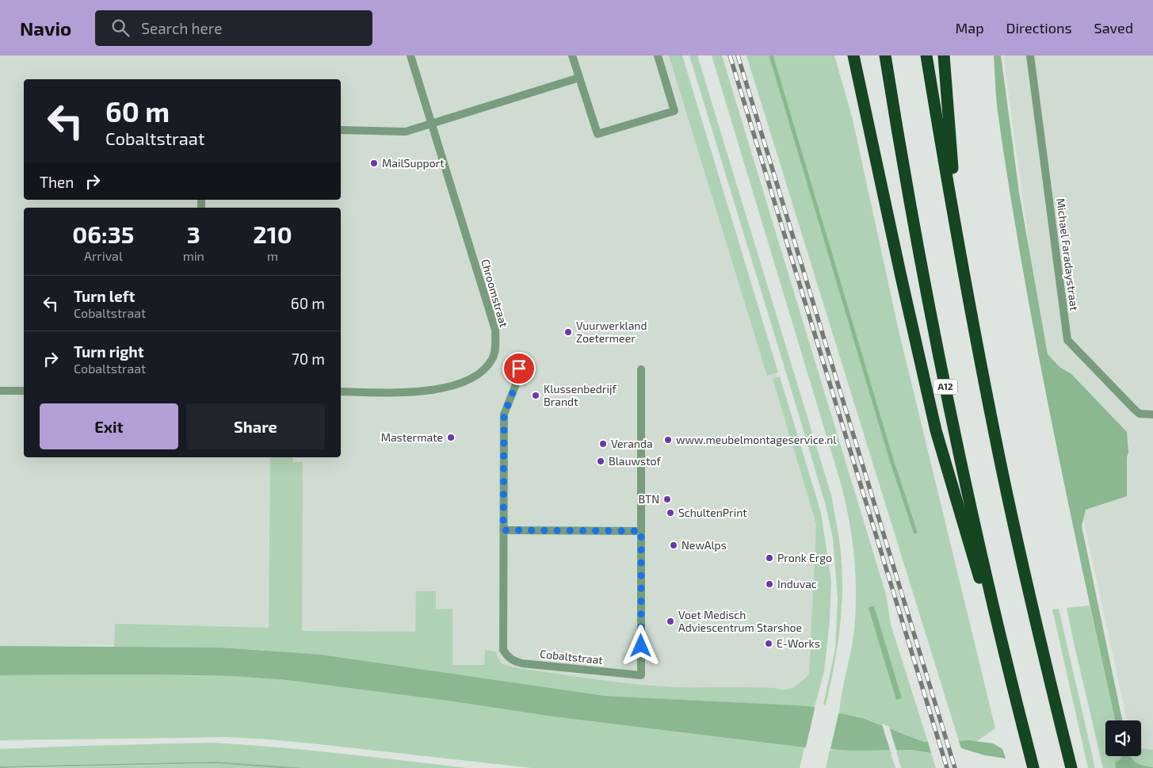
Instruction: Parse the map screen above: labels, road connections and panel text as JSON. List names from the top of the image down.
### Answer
{
  "streets": {
    "highway": ["A12"],
    "street": ["Michael Faradaystraat", "Chroomstraat", "Cobaltstraat"]
  },
  "places": [
    "MailSupport",
    "Vuurwerkland Zoetermeer",
    "Klussenbedrijf Brandt",
    "Mastermate",
    "www.meubelmontageservice.nl",
    "Veranda",
    "Blauwstof",
    "BTN",
    "SchultenPrint",
    "NewAlps",
    "Pronk Ergo",
    "Induvac",
    "Voet Medisch Adviescentrum Starshoe",
    "E-Works"
  ],
  "page": {
    "header": "Navio",
    "search": "Search here",
    "nav": ["Map", "Directions", "Saved"],
    "turn": ["60 m", "Cobaltstraat"],
    "then": "Then",
    "eta": [
      "06:35",
      "Arrival",
      "3",
      "min",
      "210",
      "m"
    ],
    "list": [
      {
        "name": "Turn left",
        "note": "Cobaltstraat",
        "value": "60 m"
      },
      {
        "name": "Turn right",
        "note": "Cobaltstraat",
        "value": "70 m"
      }
    ],
    "buttons": ["Exit", "Share"]
  }
}
